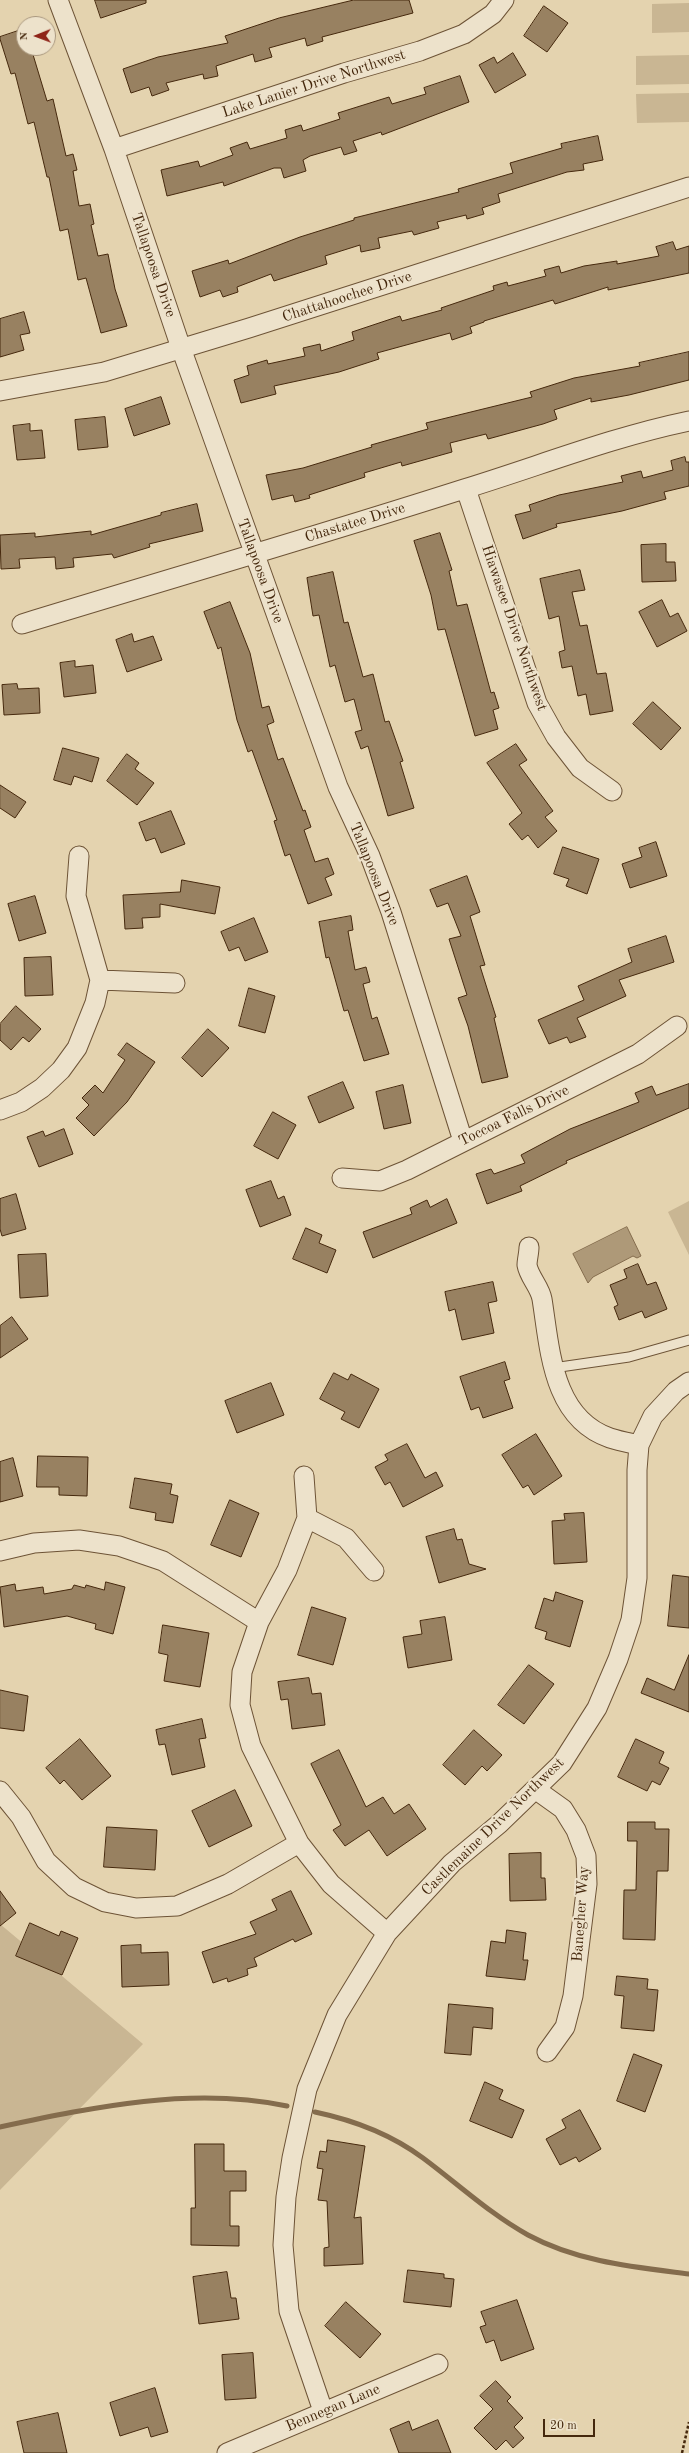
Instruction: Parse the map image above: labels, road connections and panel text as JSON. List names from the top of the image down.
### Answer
{
  "streets": {
    "street": [
      "Lake Lanier Drive Northwest",
      "Tallapoosa Drive",
      "Chattahoochee Drive",
      "Chastatee Drive",
      "Hiawasee Drive Northwest",
      "Toccoa Falls Drive",
      "Castlemaine Drive Northwest",
      "Banegher Way",
      "Bennegan Lane"
    ]
  },
  "crossings": [
    ["Lake Lanier Drive Northwest", "Tallapoosa Drive"],
    ["Tallapoosa Drive", "Chattahoochee Drive"],
    ["Tallapoosa Drive", "Chastatee Drive"],
    ["Tallapoosa Drive", "Toccoa Falls Drive"],
    ["Chastatee Drive", "Hiawasee Drive Northwest"],
    ["Castlemaine Drive Northwest", "Banegher Way"],
    ["Castlemaine Drive Northwest", "Bennegan Lane"]
  ],
  "scale_bar": "20 m",
  "north": "left"
}
